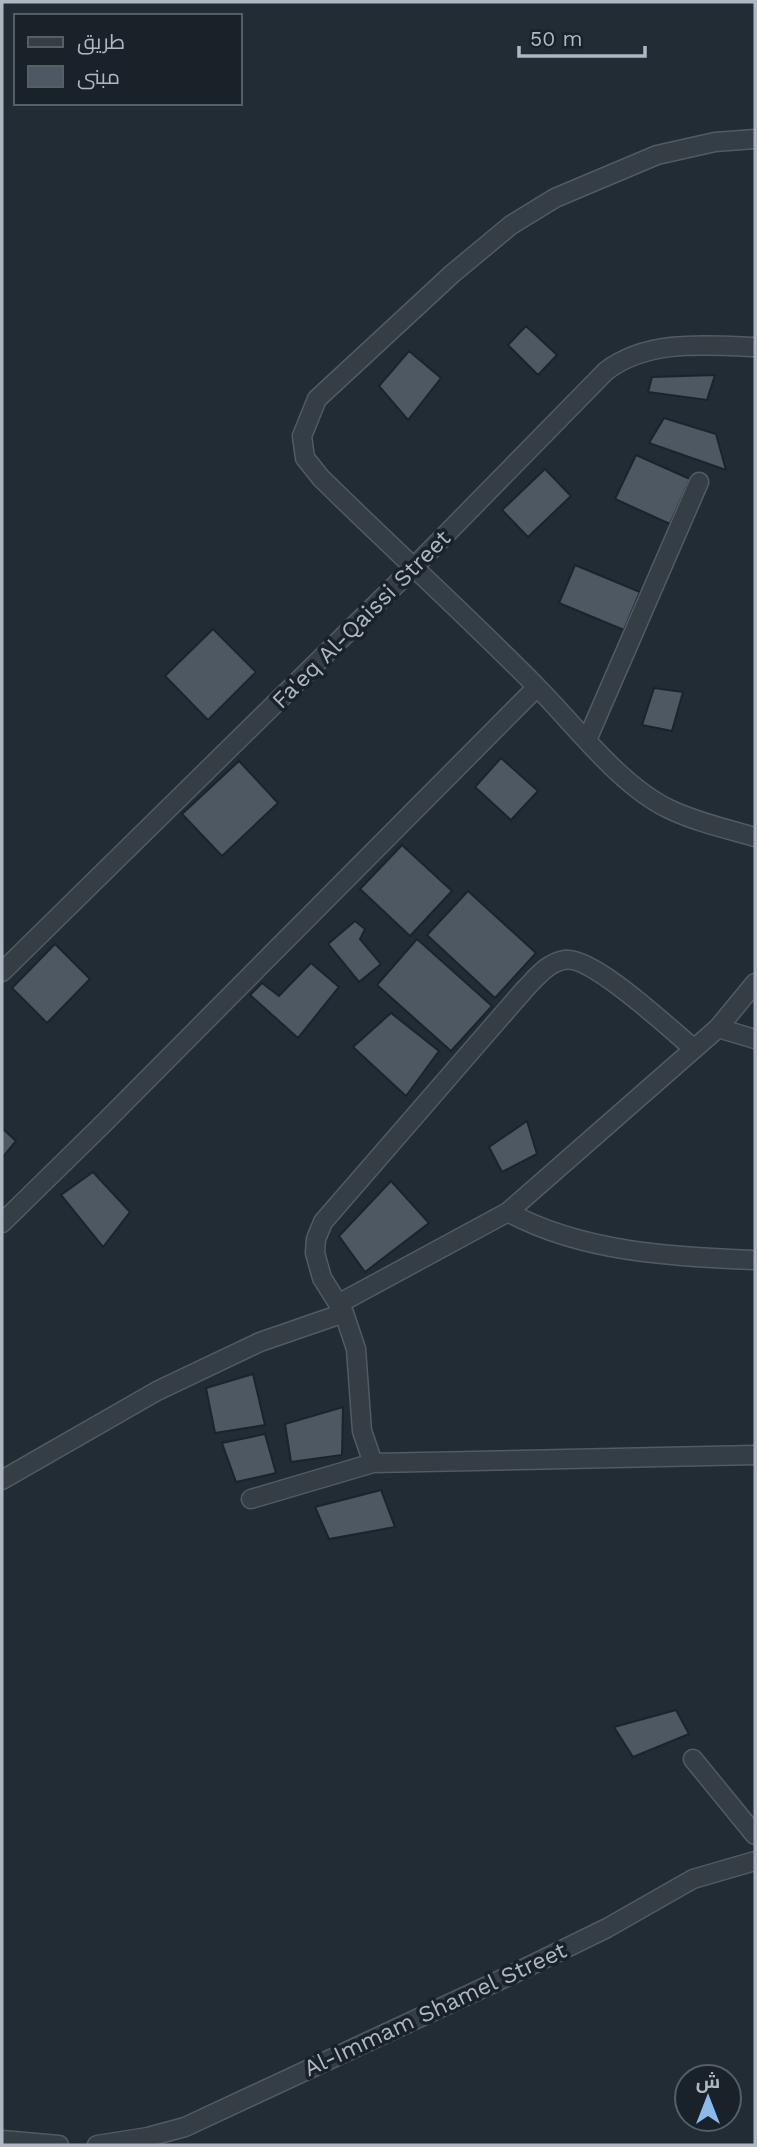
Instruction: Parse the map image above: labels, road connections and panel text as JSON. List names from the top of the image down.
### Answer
{
  "streets": {
    "street": ["Fa'eq Al-Qaissi Street", "Al-Immam Shamel Street"]
  },
  "legend": ["طريق", "مبنى"],
  "scale_bar": "50 m",
  "north": "top"
}
